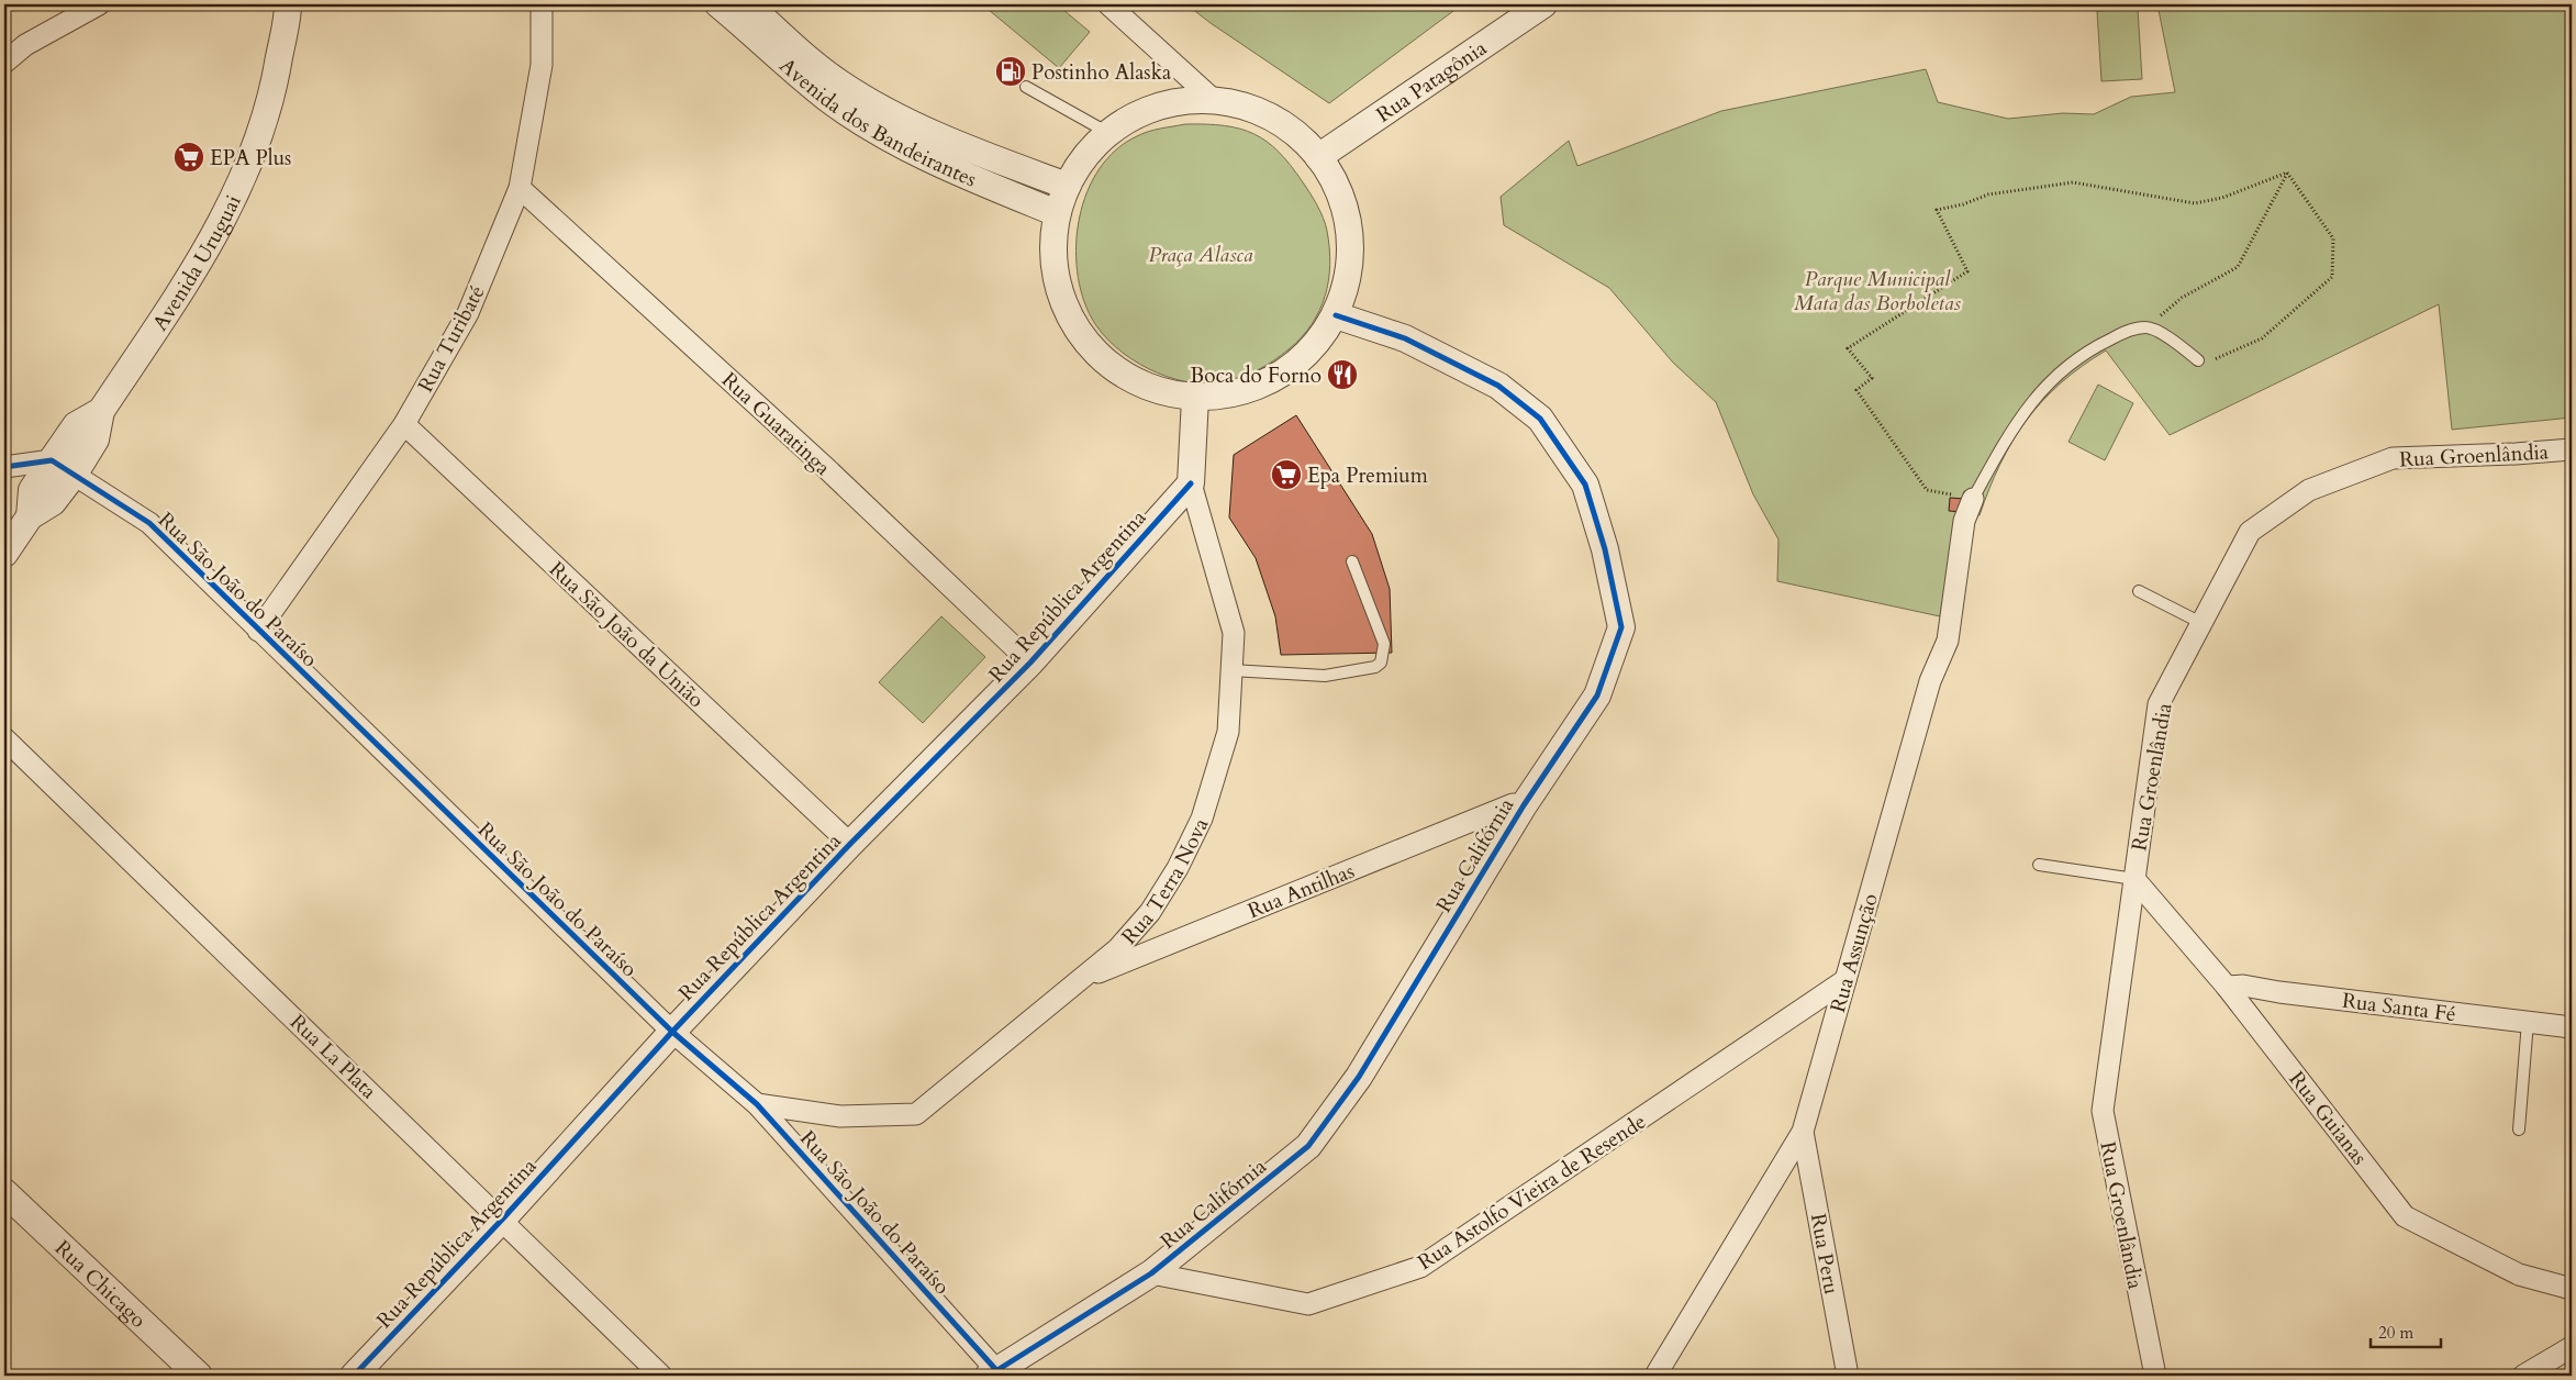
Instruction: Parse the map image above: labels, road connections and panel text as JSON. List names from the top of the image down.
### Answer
{
  "streets": {
    "street": [
      "Rua Patagônia",
      "Avenida dos Bandeirantes",
      "Avenida Uruguai",
      "Rua Turibaté",
      "Rua Guaratinga",
      "Rua Groenlândia",
      "Rua São João do Paraíso",
      "Rua República Argentina",
      "Rua São João da União",
      "Rua Califórnia",
      "Rua Terra Nova",
      "Rua Antilhas",
      "Rua Assunção",
      "Rua Santa Fé",
      "Rua La Plata",
      "Rua Guianas",
      "Rua Astolfo Vieira de Resende",
      "Rua Peru",
      "Rua Chicago"
    ]
  },
  "crossings": [
    ["Avenida Uruguai", "Rua São João do Paraíso"],
    ["Rua Turibaté", "Rua Guaratinga"],
    ["Rua Turibaté", "Rua São João do Paraíso"],
    ["Rua Turibaté", "Rua São João da União"],
    ["Rua Guaratinga", "Rua República Argentina"],
    ["Rua Groenlândia", "Rua Guianas"],
    ["Rua São João do Paraíso", "Rua República Argentina"],
    ["Rua São João do Paraíso", "Rua Califórnia"],
    ["Rua São João do Paraíso", "Rua Terra Nova"],
    ["Rua República Argentina", "Rua São João da União"],
    ["Rua República Argentina", "Rua Terra Nova"],
    ["Rua República Argentina", "Rua La Plata"],
    ["Rua Califórnia", "Rua Antilhas"],
    ["Rua Califórnia", "Rua Astolfo Vieira de Resende"],
    ["Rua Terra Nova", "Rua Antilhas"],
    ["Rua Assunção", "Rua Astolfo Vieira de Resende"],
    ["Rua Assunção", "Rua Peru"],
    ["Rua Santa Fé", "Rua Guianas"]
  ],
  "parks": ["Praça Alasca", "Parque Municipal Mata das Borboletas"],
  "places": {
    "fuel station": ["Postinho Alaska"],
    "supermarket": ["EPA Plus", "Epa Premium"],
    "restaurant": ["Boca do Forno"]
  },
  "scale_bar": "20 m"
}
